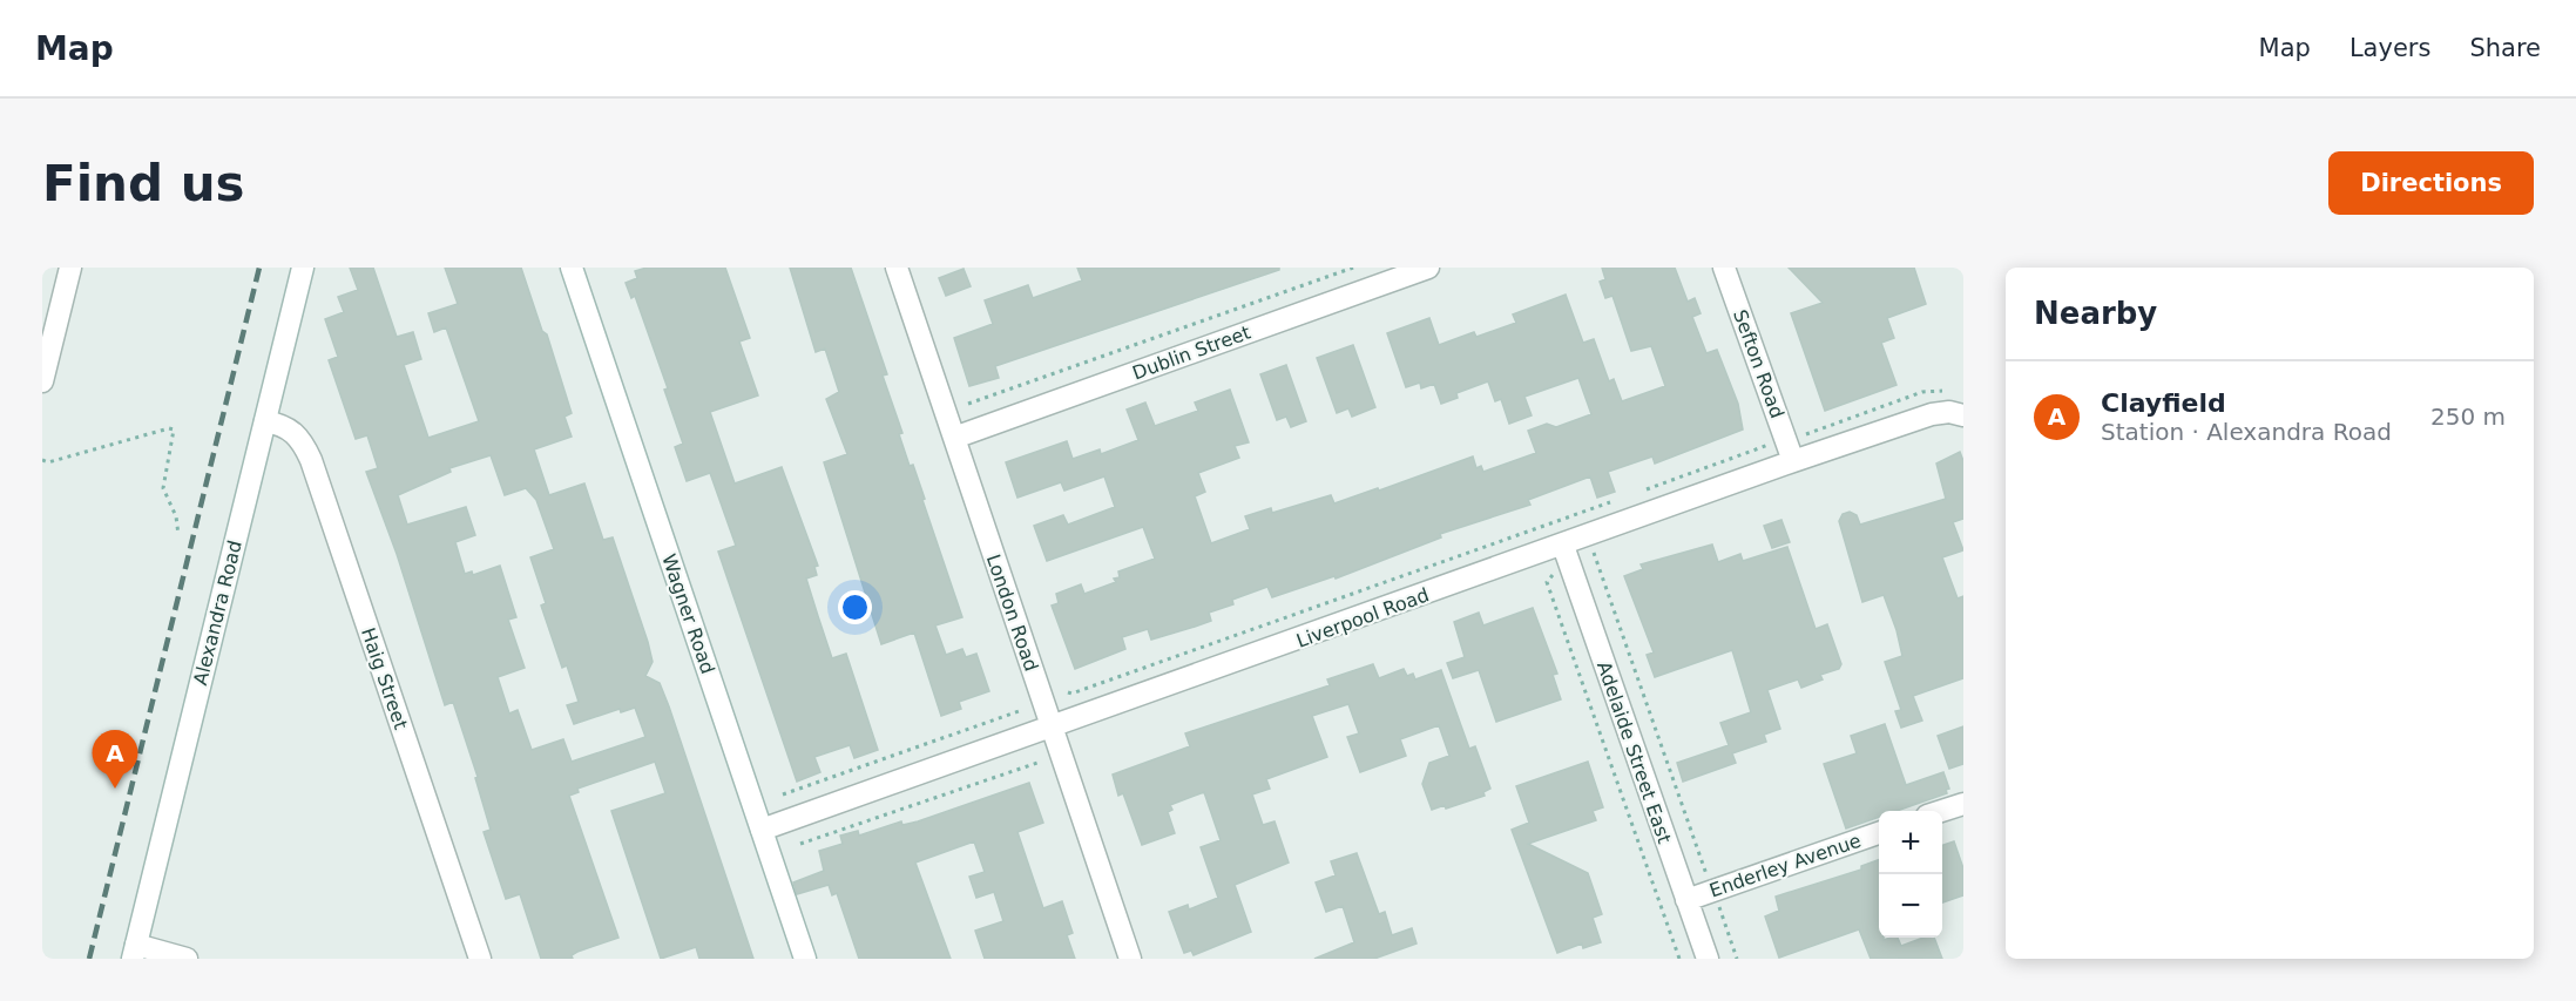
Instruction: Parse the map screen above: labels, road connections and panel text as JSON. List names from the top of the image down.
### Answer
{
  "streets": {
    "street": [
      "Dublin Street",
      "Sefton Road",
      "Alexandra Road",
      "London Road",
      "Wagner Road",
      "Liverpool Road",
      "Haig Street",
      "Adelaide Street East",
      "Enderley Avenue"
    ]
  },
  "crossings": [
    ["Dublin Street", "London Road"],
    ["Sefton Road", "Liverpool Road"],
    ["Alexandra Road", "Haig Street"],
    ["London Road", "Liverpool Road"],
    ["Wagner Road", "Liverpool Road"],
    ["Liverpool Road", "Adelaide Street East"],
    ["Adelaide Street East", "Enderley Avenue"]
  ],
  "page": {
    "header": "Map",
    "nav": ["Map", "Layers", "Share"],
    "buttons": "Directions",
    "title": "Find us",
    "heading": "Nearby",
    "list": [
      {
        "mark": "A",
        "name": "Clayfield",
        "note": "Station · Alexandra Road",
        "value": "250 m"
      }
    ],
    "pins": "A",
    "map_buttons": ["+", "−"]
  }
}
